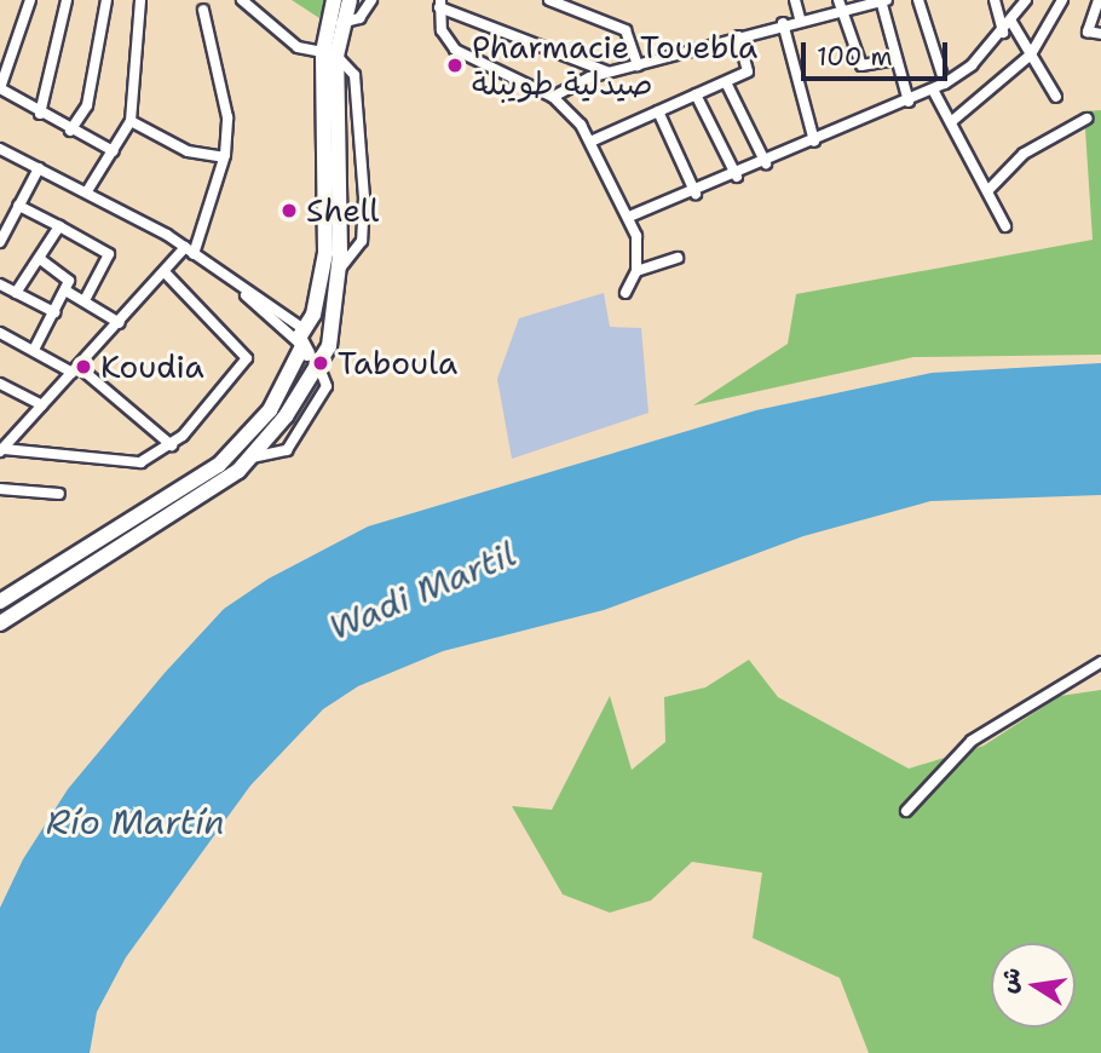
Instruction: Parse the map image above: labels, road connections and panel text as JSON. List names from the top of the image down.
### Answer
{
  "water": ["Wadi Martil", "Río Martín"],
  "places": [
    "Pharmacie Touebla صيدلية طويبلة",
    "Shell",
    "Taboula",
    "Koudia"
  ],
  "scale_bar": "100 m",
  "north": "left"
}
